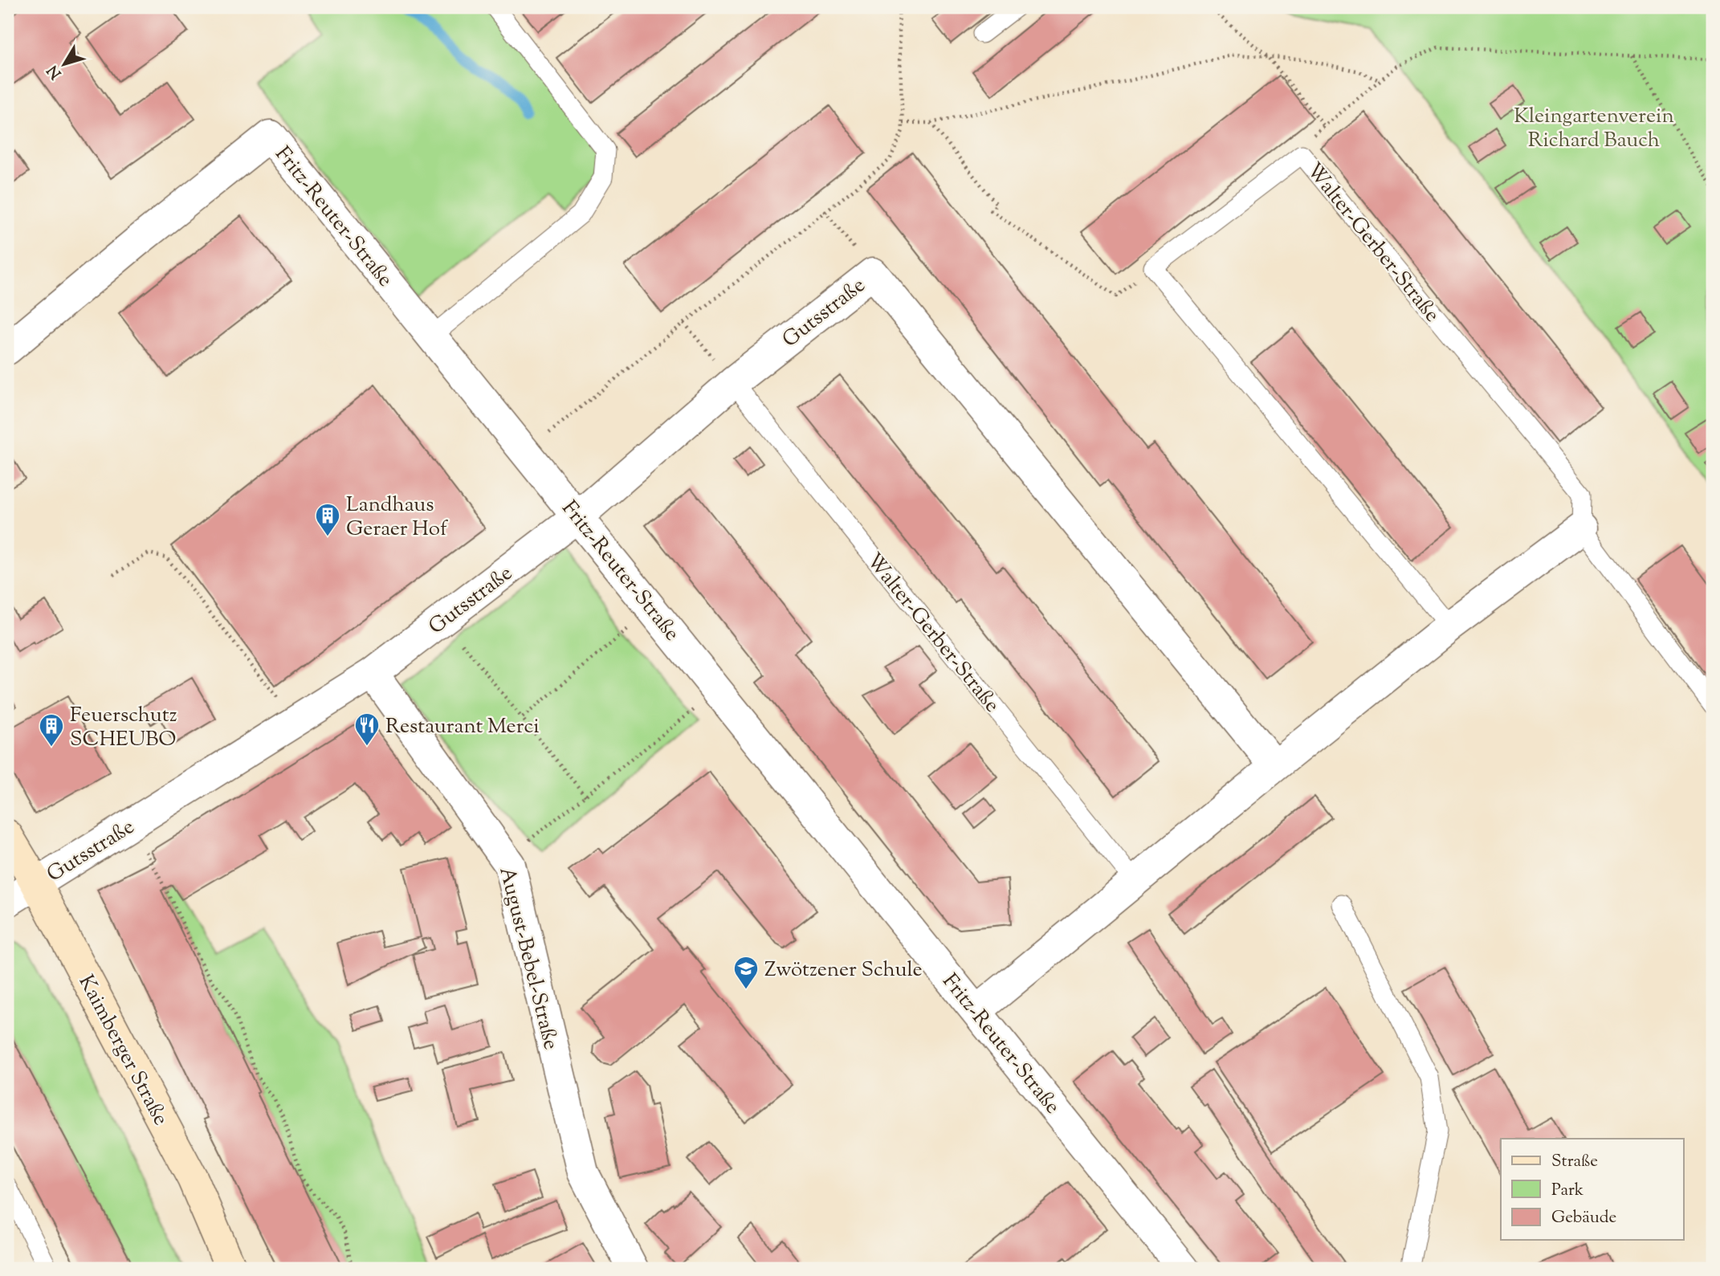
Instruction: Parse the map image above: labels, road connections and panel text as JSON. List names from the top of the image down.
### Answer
{
  "streets": {
    "main road": ["Kaimberger Straße"],
    "street": ["Fritz-Reuter-Straße", "Gutsstraße", "August-Bebel-Straße"],
    "lane": ["Walter-Gerber-Straße"]
  },
  "crossings": [
    ["Fritz-Reuter-Straße", "Gutsstraße"],
    ["Walter-Gerber-Straße", "Gutsstraße"],
    ["Gutsstraße", "August-Bebel-Straße"],
    ["Gutsstraße", "Kaimberger Straße"]
  ],
  "parks": ["Kleingartenverein Richard Bauch"],
  "places": {
    "building": ["Landhaus Geraer Hof", "Feuerschutz SCHEUBO"],
    "restaurant": ["Restaurant Merci"],
    "school or university": ["Zwötzener Schule"]
  },
  "legend": ["Straße", "Park", "Gebäude"],
  "north": "bottom left"
}
